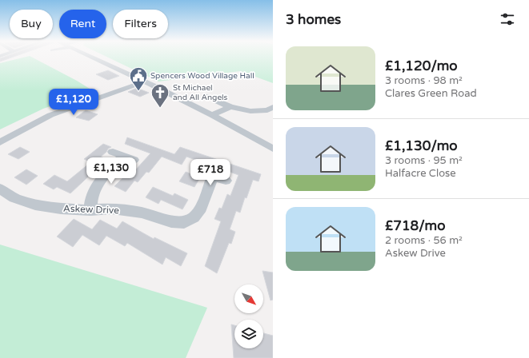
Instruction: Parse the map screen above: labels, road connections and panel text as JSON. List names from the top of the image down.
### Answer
{
  "streets": {
    "street": ["Askew Drive"]
  },
  "places": {
    "public building": ["Spencers Wood Village Hall"],
    "church": ["St Michael and All Angels"]
  },
  "north": "bottom right",
  "page": {
    "heading": "3 homes",
    "chip": ["Buy", "Rent", "Filters"],
    "list": [
      {
        "name": "£1,120/mo",
        "note": "3 rooms · 98 m² · Clares Green Road"
      },
      {
        "name": "£1,130/mo",
        "note": "3 rooms · 95 m² · Halfacre Close"
      },
      {
        "name": "£718/mo",
        "note": "2 rooms · 56 m² · Askew Drive"
      }
    ],
    "price": ["£1,120", "£1,130", "£718"]
  }
}
